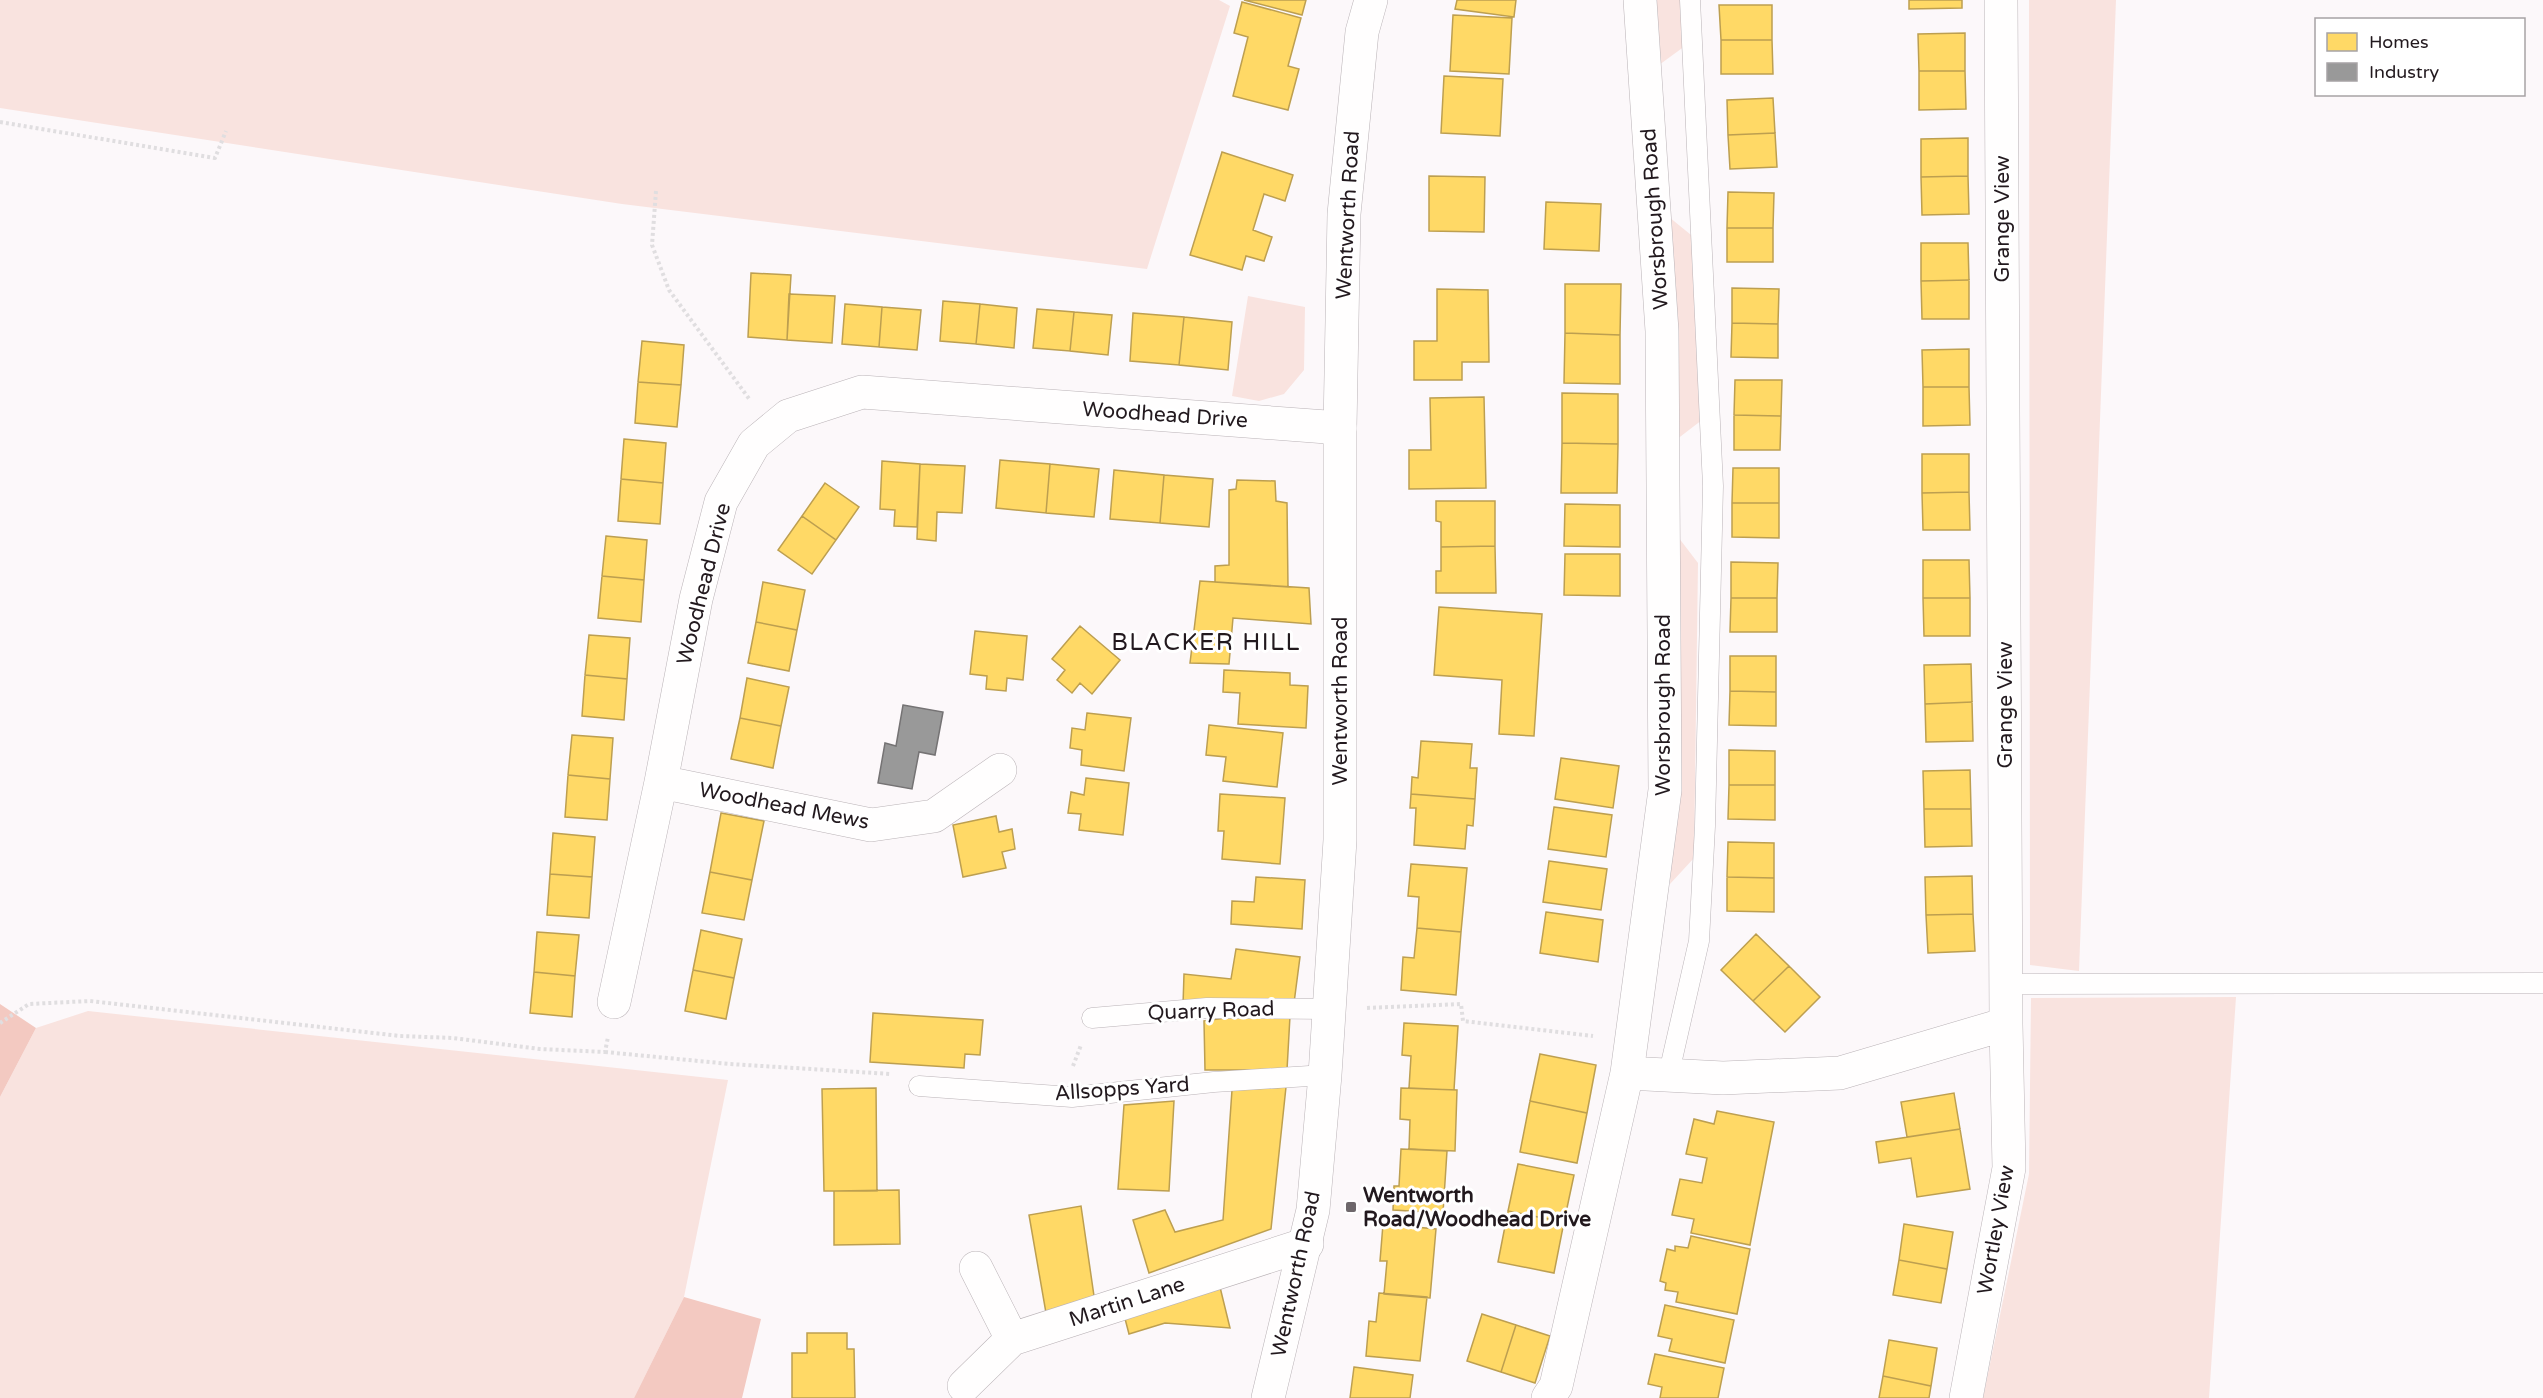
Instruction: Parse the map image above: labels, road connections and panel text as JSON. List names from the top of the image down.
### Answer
{
  "streets": {
    "street": [
      "Wentworth Road",
      "Worsbrough Road",
      "Grange View",
      "Woodhead Drive",
      "Woodhead Mews",
      "Wortley View",
      "Martin Lane"
    ],
    "lane": ["Quarry Road", "Allsopps Yard"]
  },
  "crossings": [
    ["Wentworth Road", "Woodhead Drive"],
    ["Wentworth Road", "Quarry Road"],
    ["Wentworth Road", "Allsopps Yard"],
    ["Wentworth Road", "Martin Lane"],
    ["Grange View", "Wortley View"],
    ["Woodhead Drive", "Woodhead Mews"]
  ],
  "districts": ["BLACKER HILL"],
  "places": {
    "transit": ["Wentworth Road/Woodhead Drive"]
  },
  "legend": ["Homes", "Industry"]
}
